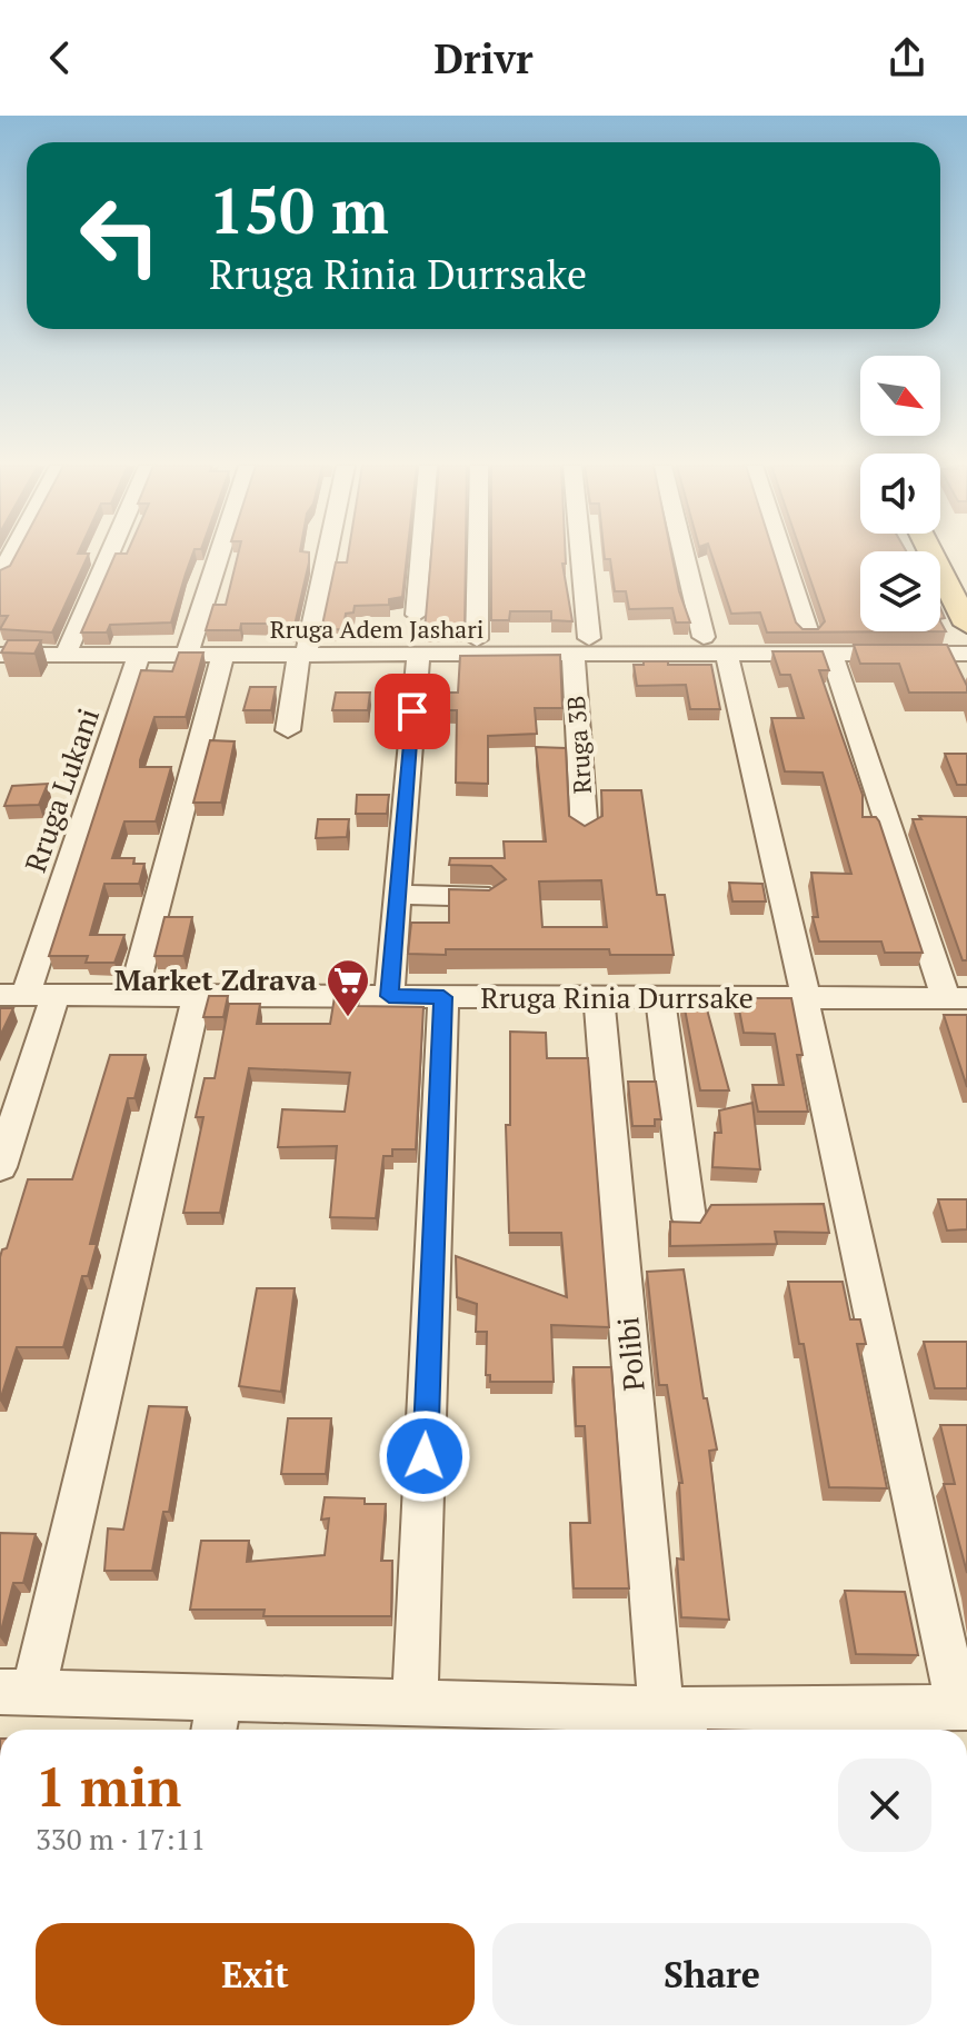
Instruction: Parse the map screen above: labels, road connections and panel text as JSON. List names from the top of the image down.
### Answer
{
  "streets": {
    "street": [
      "Rruga Adem Jashari",
      "Rruga 3B",
      "Rruga Lukani",
      "Rruga Rinia Durrsake",
      "Polibi"
    ]
  },
  "crossings": [
    ["Rruga Adem Jashari", "Rruga 3B"],
    ["Rruga Adem Jashari", "Rruga Lukani"],
    ["Rruga Lukani", "Rruga Rinia Durrsake"],
    ["Rruga Rinia Durrsake", "Polibi"]
  ],
  "places": {
    "supermarket": ["Market Zdrava"]
  },
  "north": "bottom right",
  "page": {
    "header": "Drivr",
    "turn": ["150 m", "Rruga Rinia Durrsake"],
    "heading": ["1 min", "330 m · 17:11"],
    "buttons": ["Exit", "Share"]
  }
}
